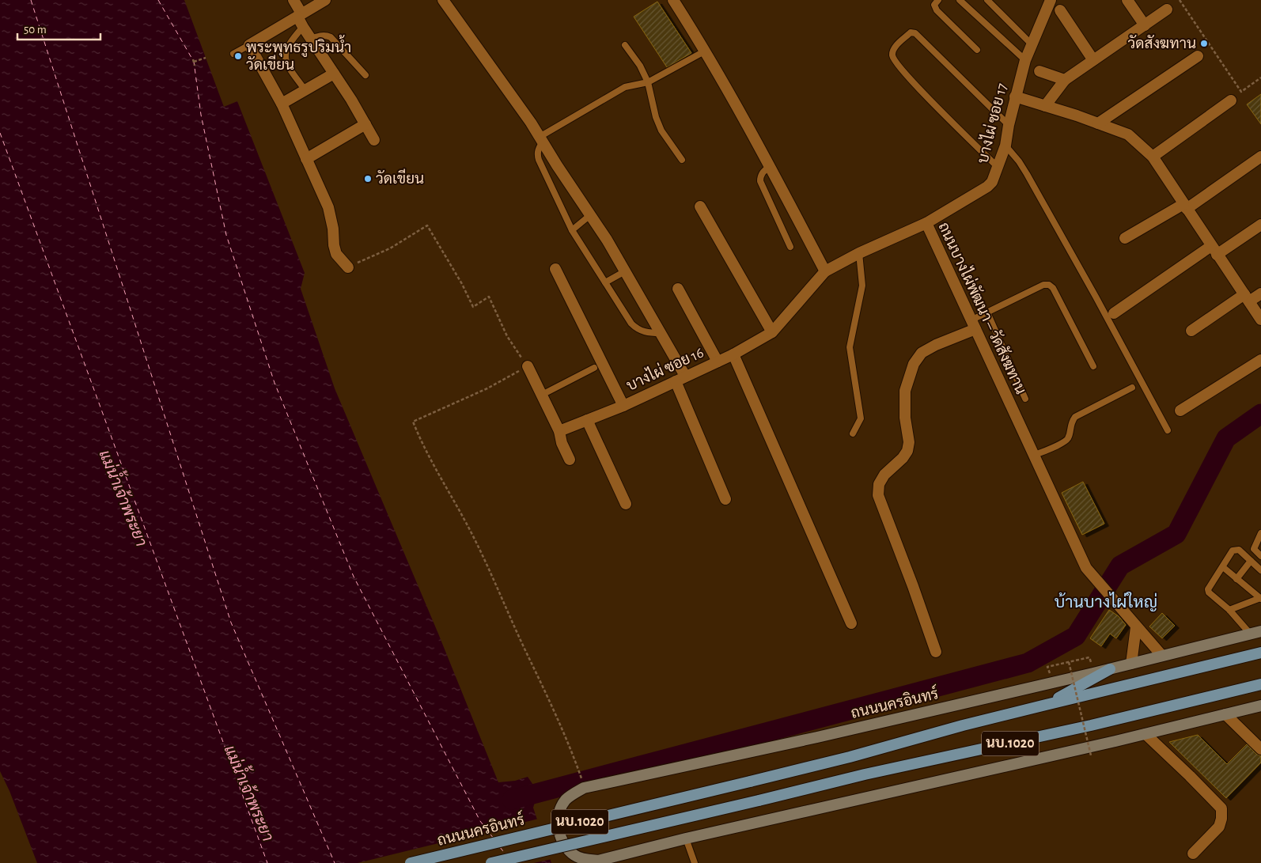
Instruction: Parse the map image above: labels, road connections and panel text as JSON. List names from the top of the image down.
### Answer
{
  "streets": {
    "main road": ["ถนนนครอินทร์", "นบ.1020"],
    "street": ["บางไผ่ ซอย 17", "ถนนบางไผ่พัฒนา – วัดสังฆทาน", "บางไผ่ ซอย 16"]
  },
  "crossings": [
    ["บางไผ่ ซอย 17", "ถนนบางไผ่พัฒนา – วัดสังฆทาน"],
    ["ถนนบางไผ่พัฒนา – วัดสังฆทาน", "บางไผ่ ซอย 16"],
    ["ถนนบางไผ่พัฒนา – วัดสังฆทาน", "ถนนนครอินทร์"]
  ],
  "districts": ["บ้านบางไผ่ใหญ่"],
  "water": ["แม่น้ำเจ้าพระยา"],
  "places": ["วัดสังฆทาน", "พระพุทธรูปริมน้ำ วัดเขียน", "วัดเขียน"],
  "scale_bar": "50 m"
}
